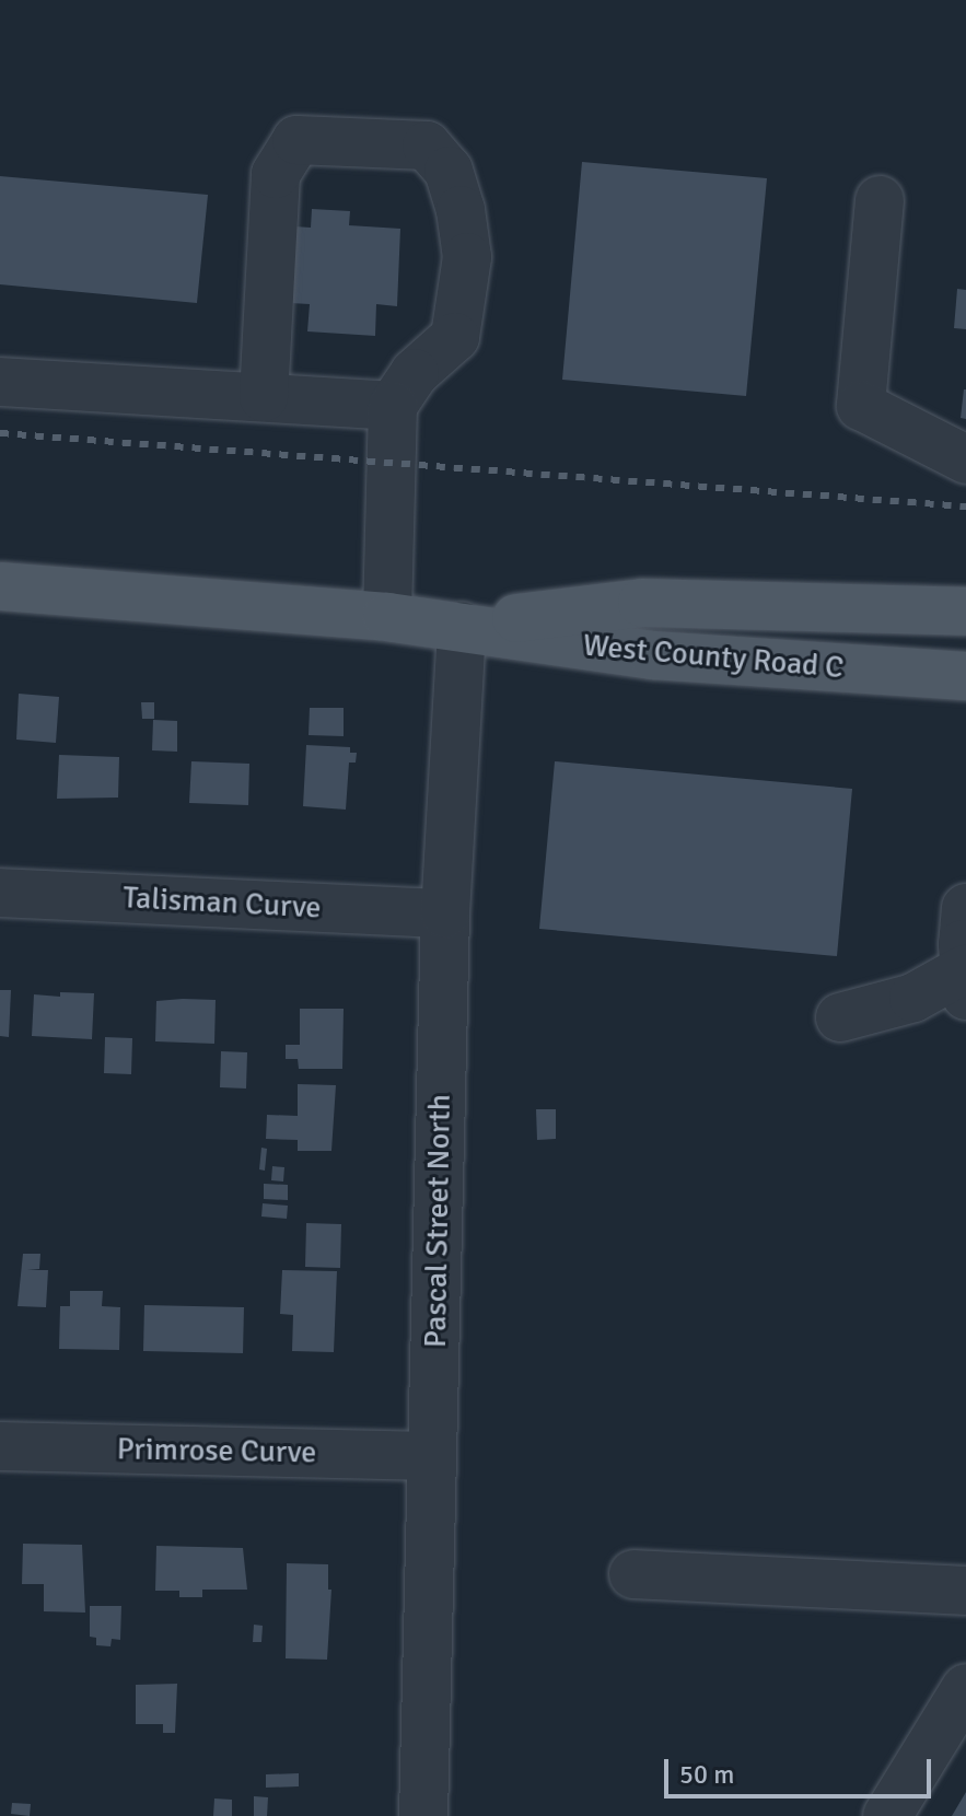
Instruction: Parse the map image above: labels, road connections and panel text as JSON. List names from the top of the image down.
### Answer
{
  "streets": {
    "main road": ["West County Road C"],
    "street": ["Talisman Curve", "Pascal Street North", "Primrose Curve"]
  },
  "crossings": [
    ["West County Road C", "Pascal Street North"],
    ["Talisman Curve", "Pascal Street North"],
    ["Pascal Street North", "Primrose Curve"]
  ],
  "scale_bar": "50 m"
}
